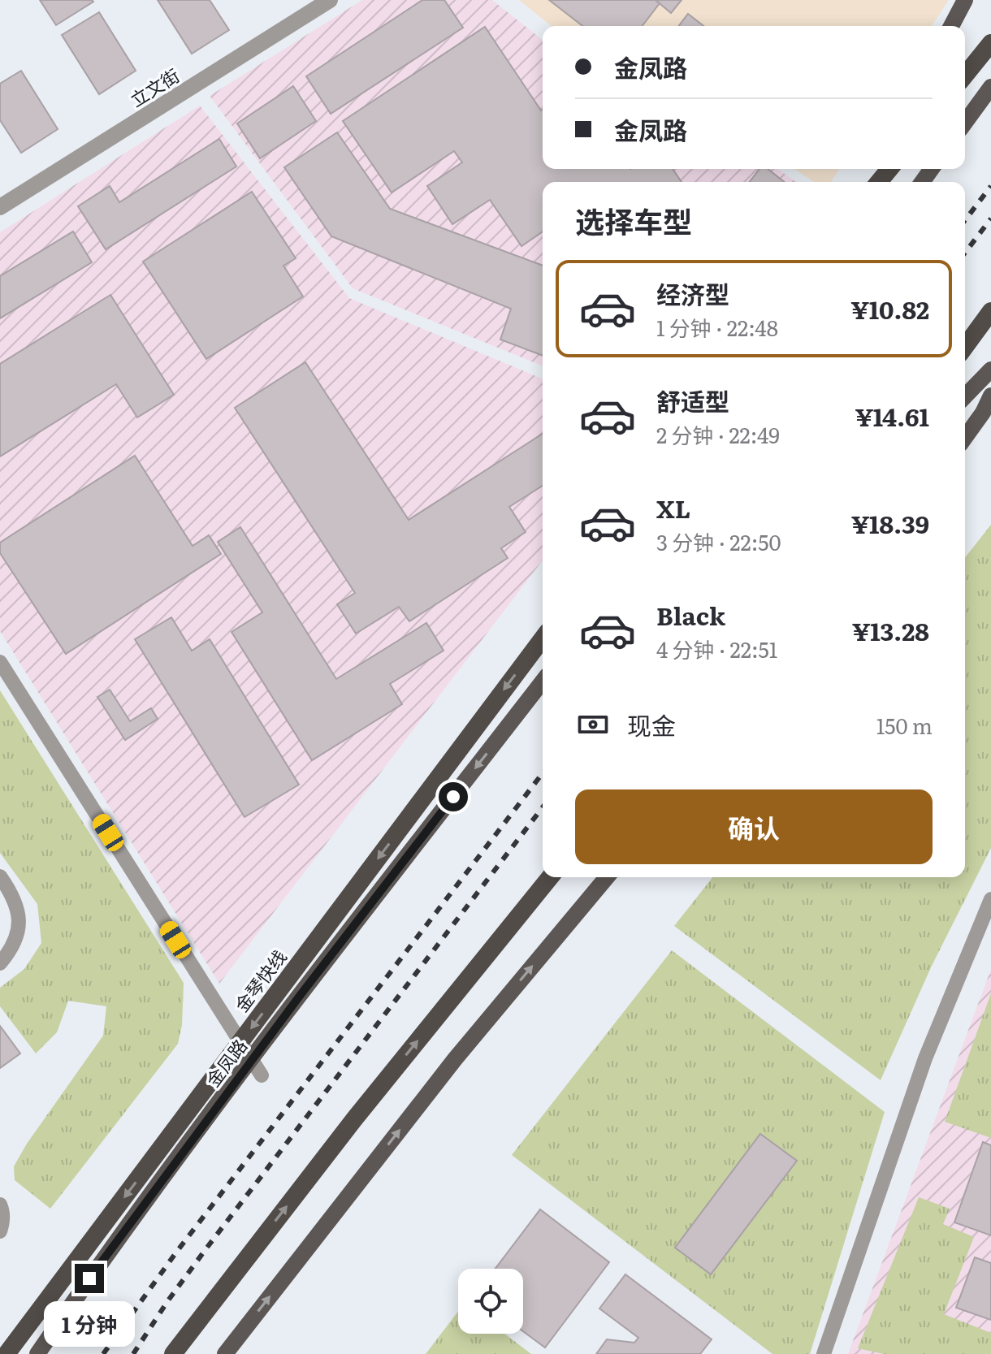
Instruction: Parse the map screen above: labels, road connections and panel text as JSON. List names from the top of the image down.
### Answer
{
  "streets": {
    "highway": ["金琴快线"],
    "main road": ["金凤路"],
    "street": ["立文街"]
  },
  "one_way": ["金凤路"],
  "page": {
    "banner": ["金凤路", "金凤路"],
    "heading": "选择车型",
    "list": [
      {
        "name": "经济型",
        "note": "1 分钟 · 22:48",
        "value": "¥10.82"
      },
      {
        "name": "舒适型",
        "note": "2 分钟 · 22:49",
        "value": "¥14.61"
      },
      {
        "name": "XL",
        "note": "3 分钟 · 22:50",
        "value": "¥18.39"
      },
      {
        "name": "Black",
        "note": "4 分钟 · 22:51",
        "value": "¥13.28"
      }
    ],
    "pay": ["现金", "150 m"],
    "buttons": "确认",
    "bubble": "1 分钟"
  }
}
